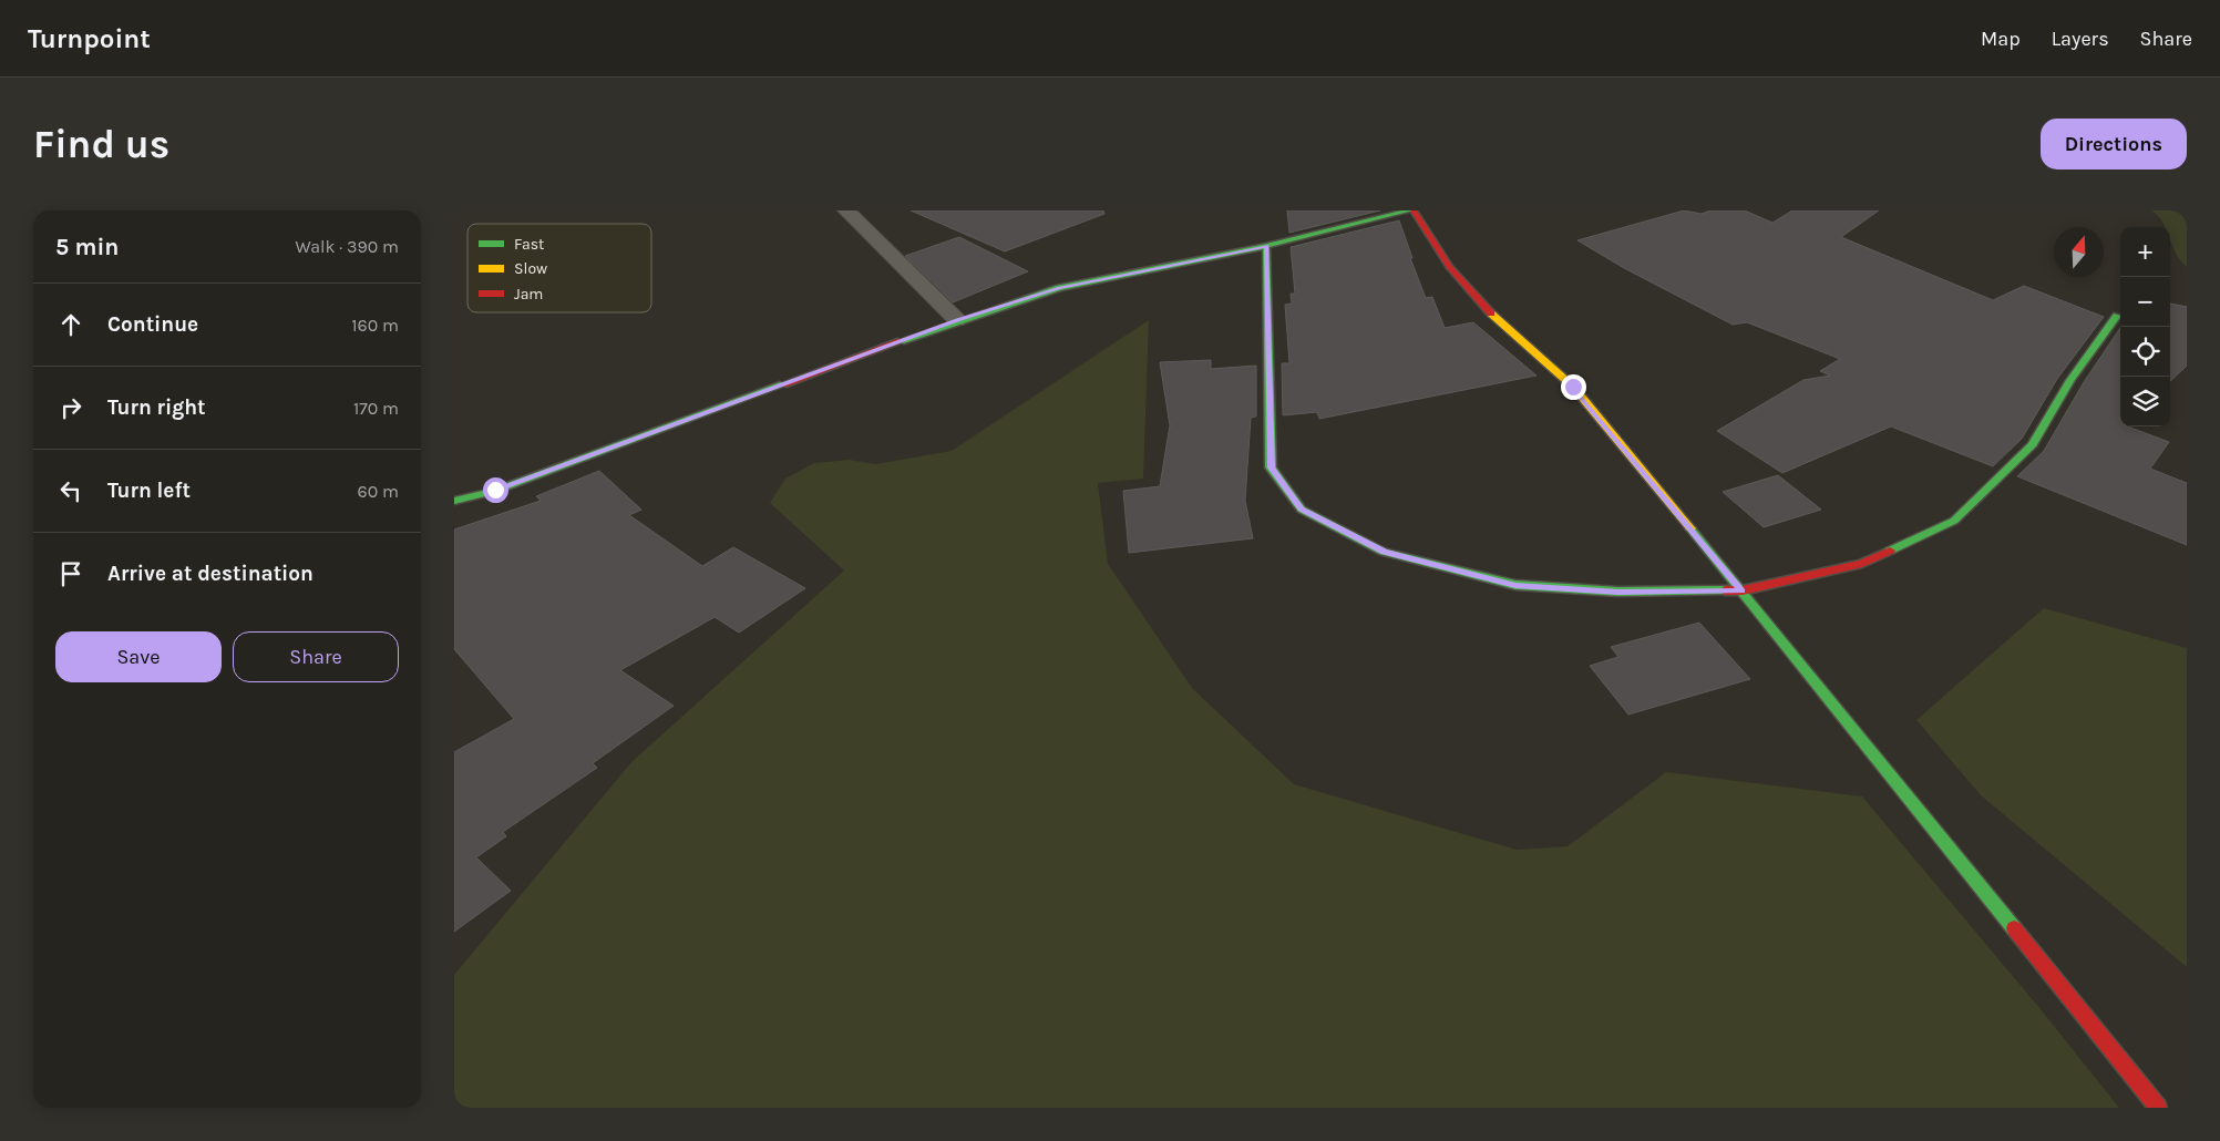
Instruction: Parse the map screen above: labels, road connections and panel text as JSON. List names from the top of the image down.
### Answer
{
  "legend": ["Fast", "Slow", "Jam"],
  "north": "top",
  "page": {
    "header": "Turnpoint",
    "nav": ["Map", "Layers", "Share"],
    "buttons": [
      "Directions",
      ["Save", "Share"]
    ],
    "title": "Find us",
    "heading": ["5 min", "Walk · 390 m"],
    "map_buttons": ["+", "−"],
    "list": [
      ["Continue", "160 m"],
      ["Turn right", "170 m"],
      ["Turn left", "60 m"],
      "Arrive at destination"
    ]
  }
}
